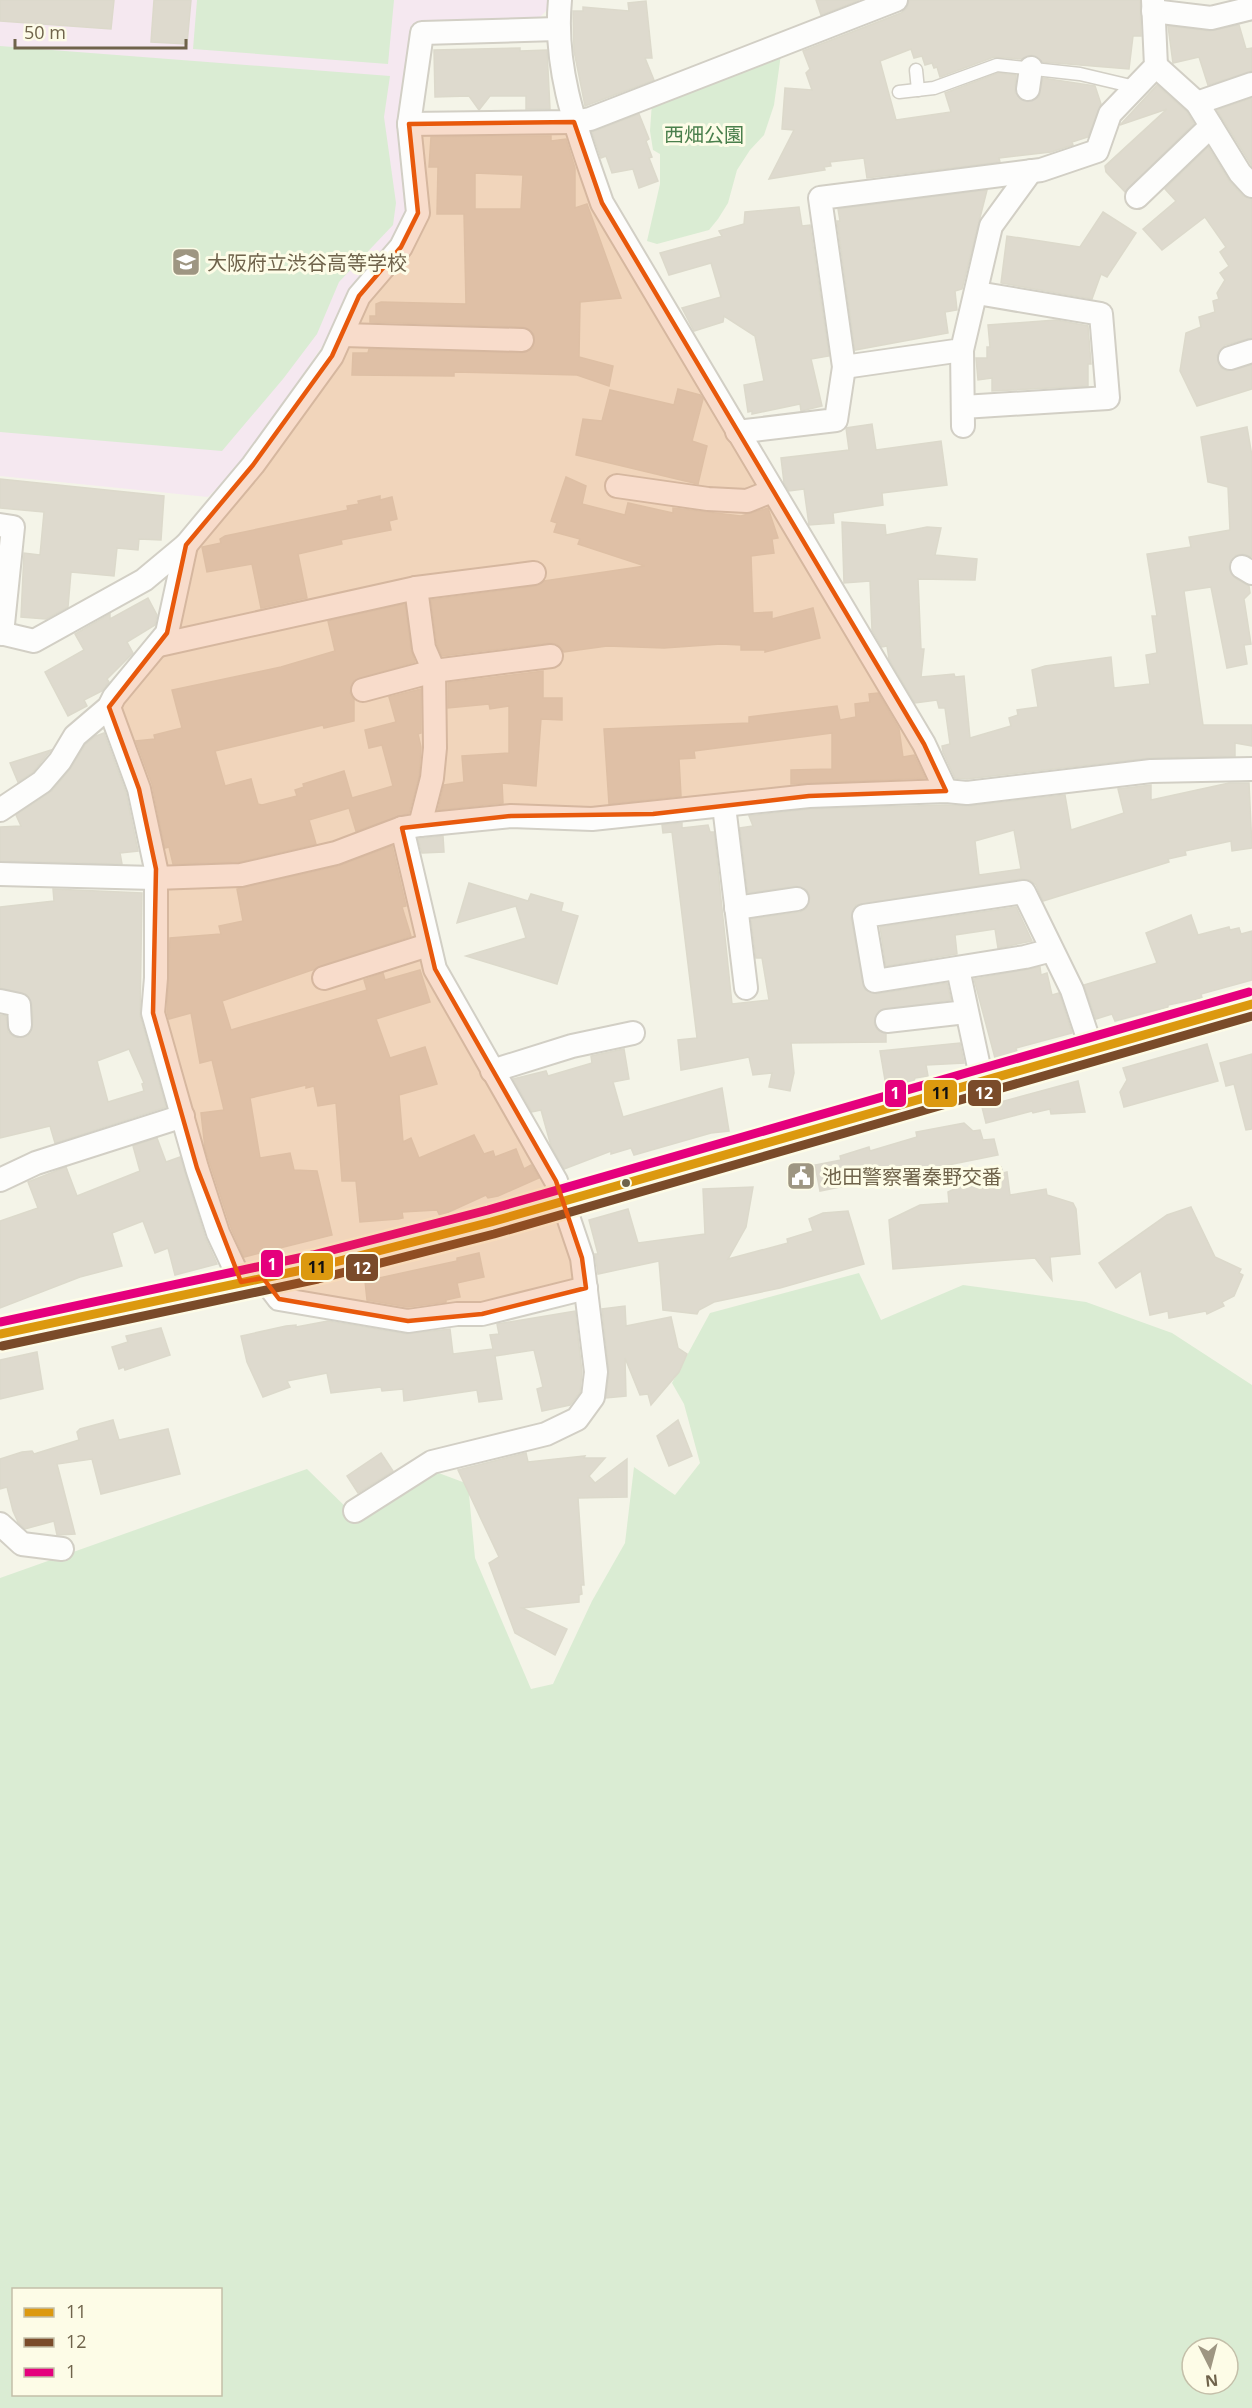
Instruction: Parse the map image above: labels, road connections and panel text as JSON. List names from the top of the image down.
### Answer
{
  "parks": ["西畑公園"],
  "places": {
    "school or university": ["大阪府立渋谷高等学校"],
    "public building": ["池田警察署秦野交番"]
  },
  "lines": ["transit line 1", "transit line 11", "transit line 12"],
  "legend": ["11", "12", "1"],
  "scale_bar": "50 m",
  "north": "bottom"
}
